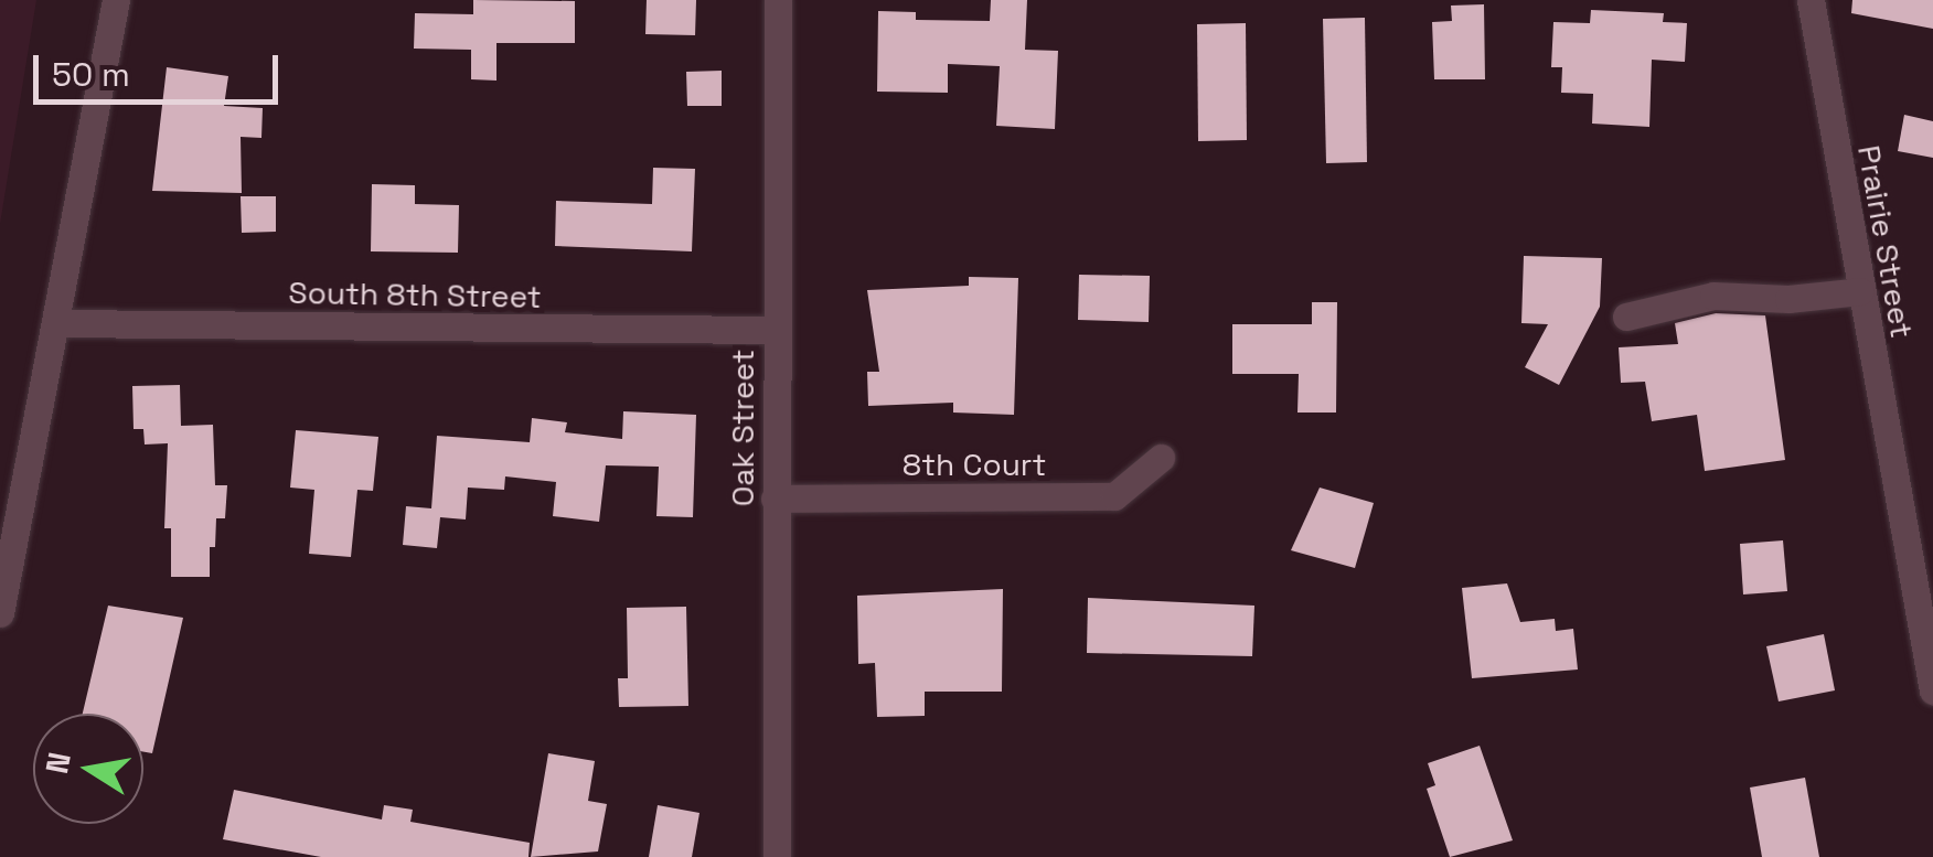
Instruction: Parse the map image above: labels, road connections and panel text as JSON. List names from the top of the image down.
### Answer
{
  "streets": {
    "street": [
      "Prairie Street",
      "South 8th Street",
      "Oak Street",
      "8th Court"
    ]
  },
  "crossings": [
    ["South 8th Street", "Oak Street"],
    ["Oak Street", "8th Court"]
  ],
  "scale_bar": "50 m",
  "north": "left"
}
